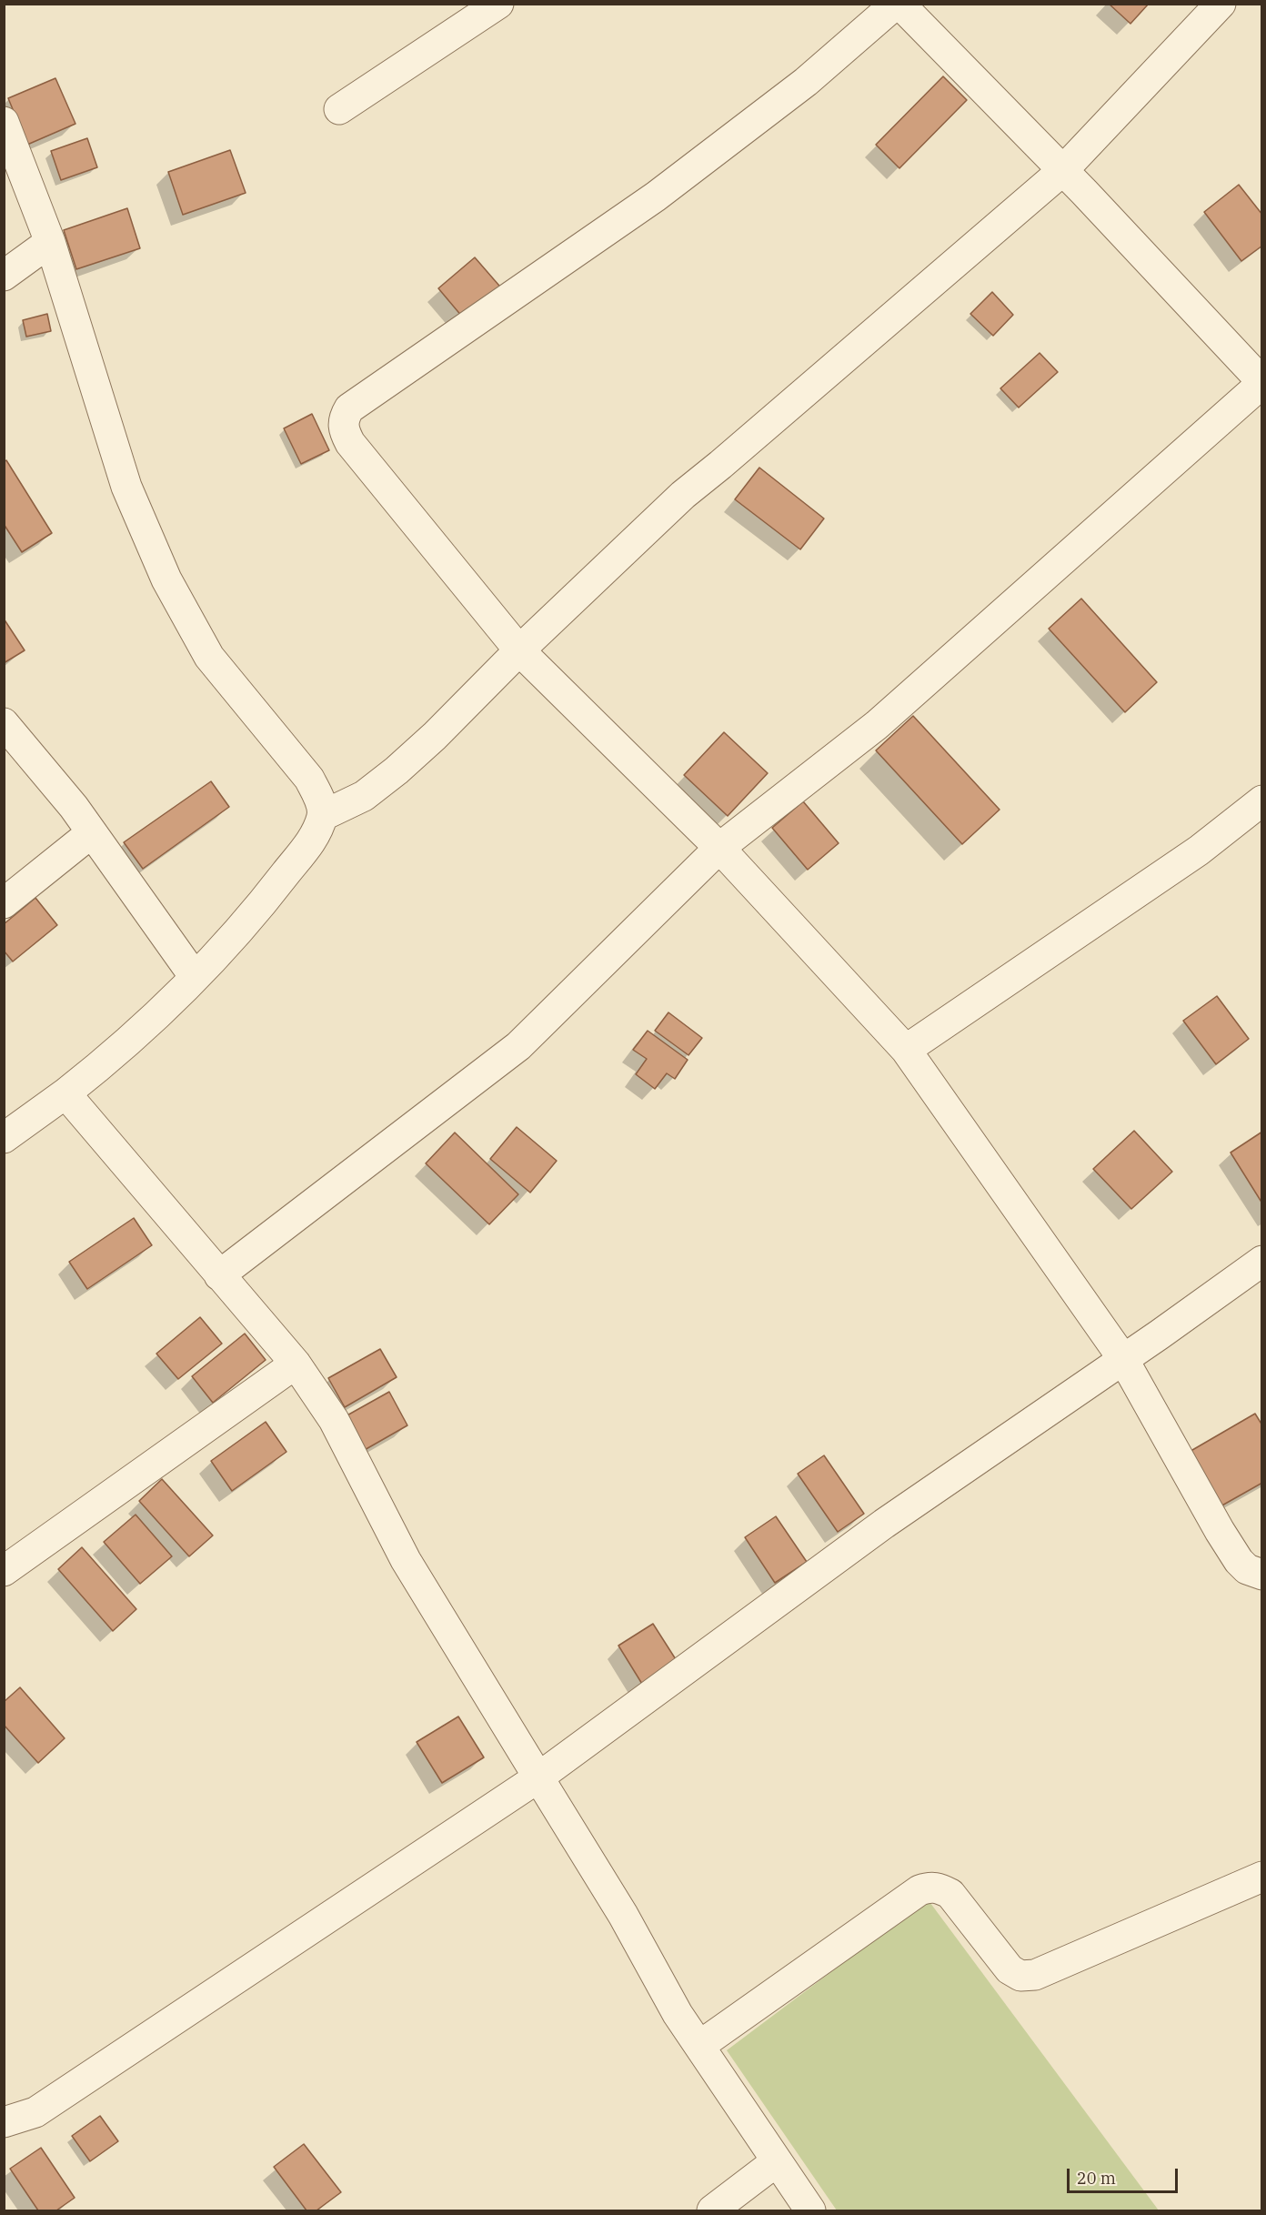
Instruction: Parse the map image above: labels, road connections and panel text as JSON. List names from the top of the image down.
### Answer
{
  "scale_bar": "20 m"
}
